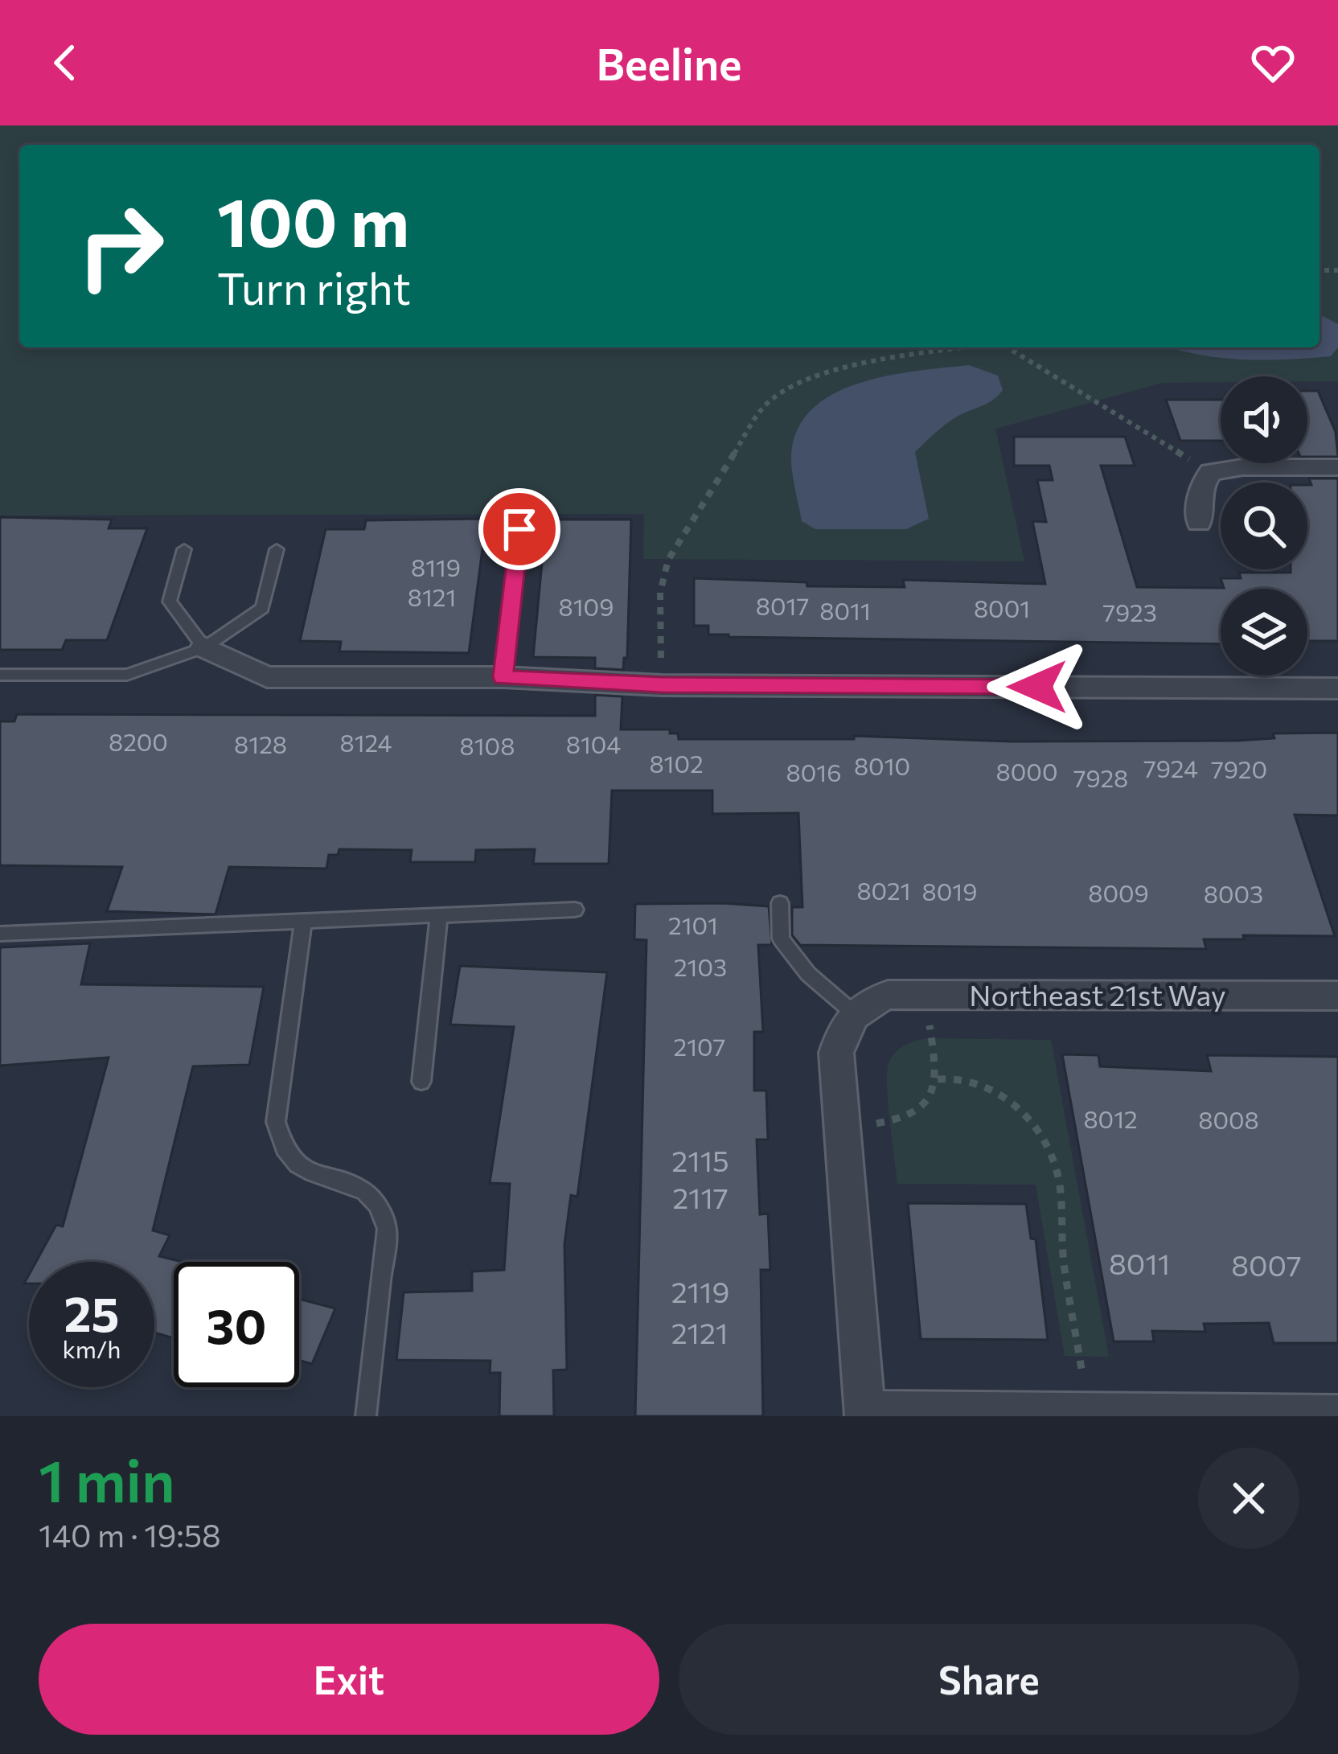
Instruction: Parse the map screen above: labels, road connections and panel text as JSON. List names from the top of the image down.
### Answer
{
  "streets": {
    "street": ["Northeast 21st Way"]
  },
  "house_numbers": [
    "8119",
    "8121",
    "8017",
    "8109",
    "8001",
    "8011",
    "7923",
    "8200",
    "8124",
    "8128",
    "8104",
    "8108",
    "8102",
    "8010",
    "7924",
    "7920",
    "8000",
    "8016",
    "7928",
    "8021",
    "8019",
    "8009",
    "8003",
    "2101",
    "2103",
    "2107",
    "8012",
    "8008",
    "2115",
    "2117",
    "8011",
    "8007",
    "2119",
    "2121"
  ],
  "page": {
    "header": "Beeline",
    "turn": ["100 m", "Turn right"],
    "speed": "25 km/h",
    "limit": "30",
    "heading": ["1 min", "140 m · 19:58"],
    "buttons": ["Exit", "Share"]
  }
}
